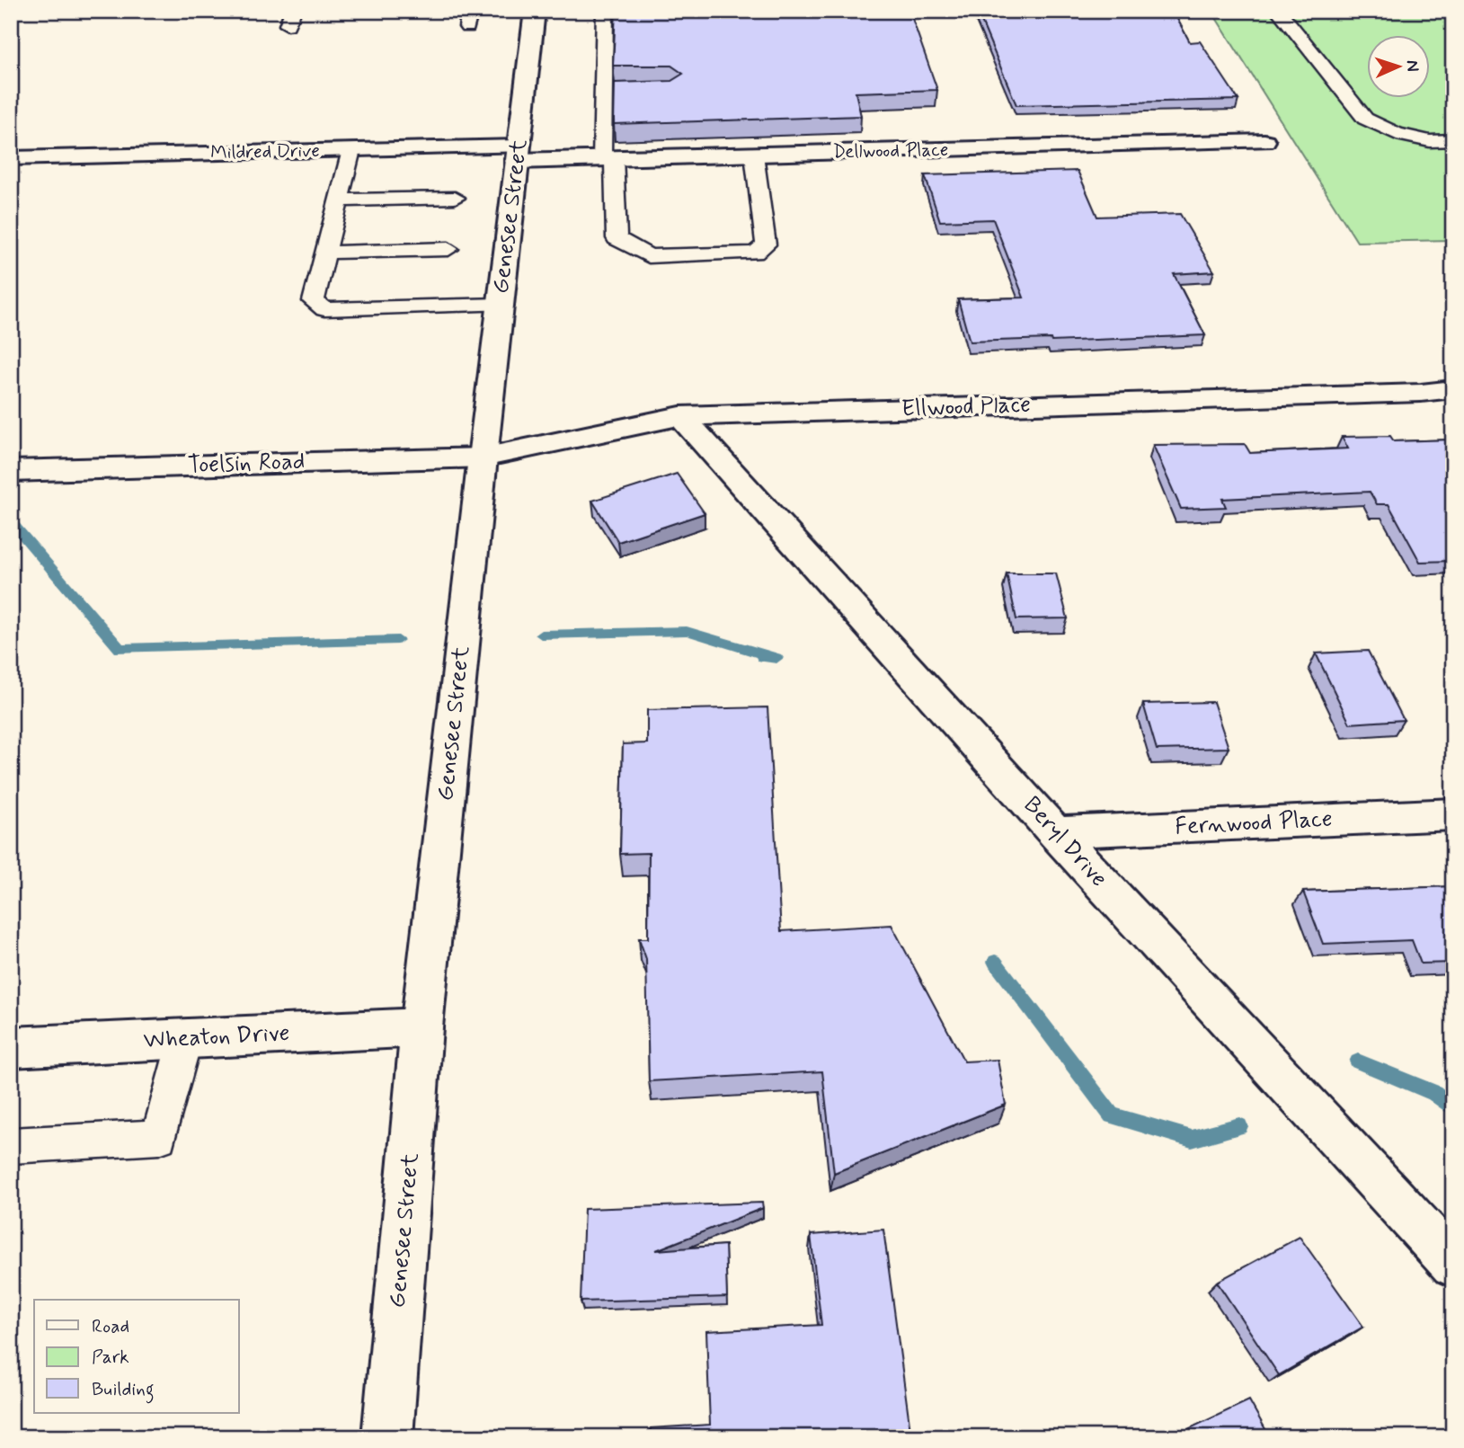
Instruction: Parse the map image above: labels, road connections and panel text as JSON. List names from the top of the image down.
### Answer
{
  "streets": {
    "street": [
      "Dellwood Place",
      "Mildred Drive",
      "Genesee Street",
      "Ellwood Place",
      "Toelsin Road",
      "Fernwood Place",
      "Beryl Drive",
      "Wheaton Drive"
    ]
  },
  "crossings": [
    ["Dellwood Place", "Mildred Drive"],
    ["Dellwood Place", "Genesee Street"],
    ["Mildred Drive", "Genesee Street"],
    ["Genesee Street", "Ellwood Place"],
    ["Genesee Street", "Toelsin Road"],
    ["Genesee Street", "Wheaton Drive"],
    ["Ellwood Place", "Toelsin Road"],
    ["Ellwood Place", "Beryl Drive"],
    ["Fernwood Place", "Beryl Drive"]
  ],
  "legend": ["Road", "Park", "Building"],
  "north": "right"
}
